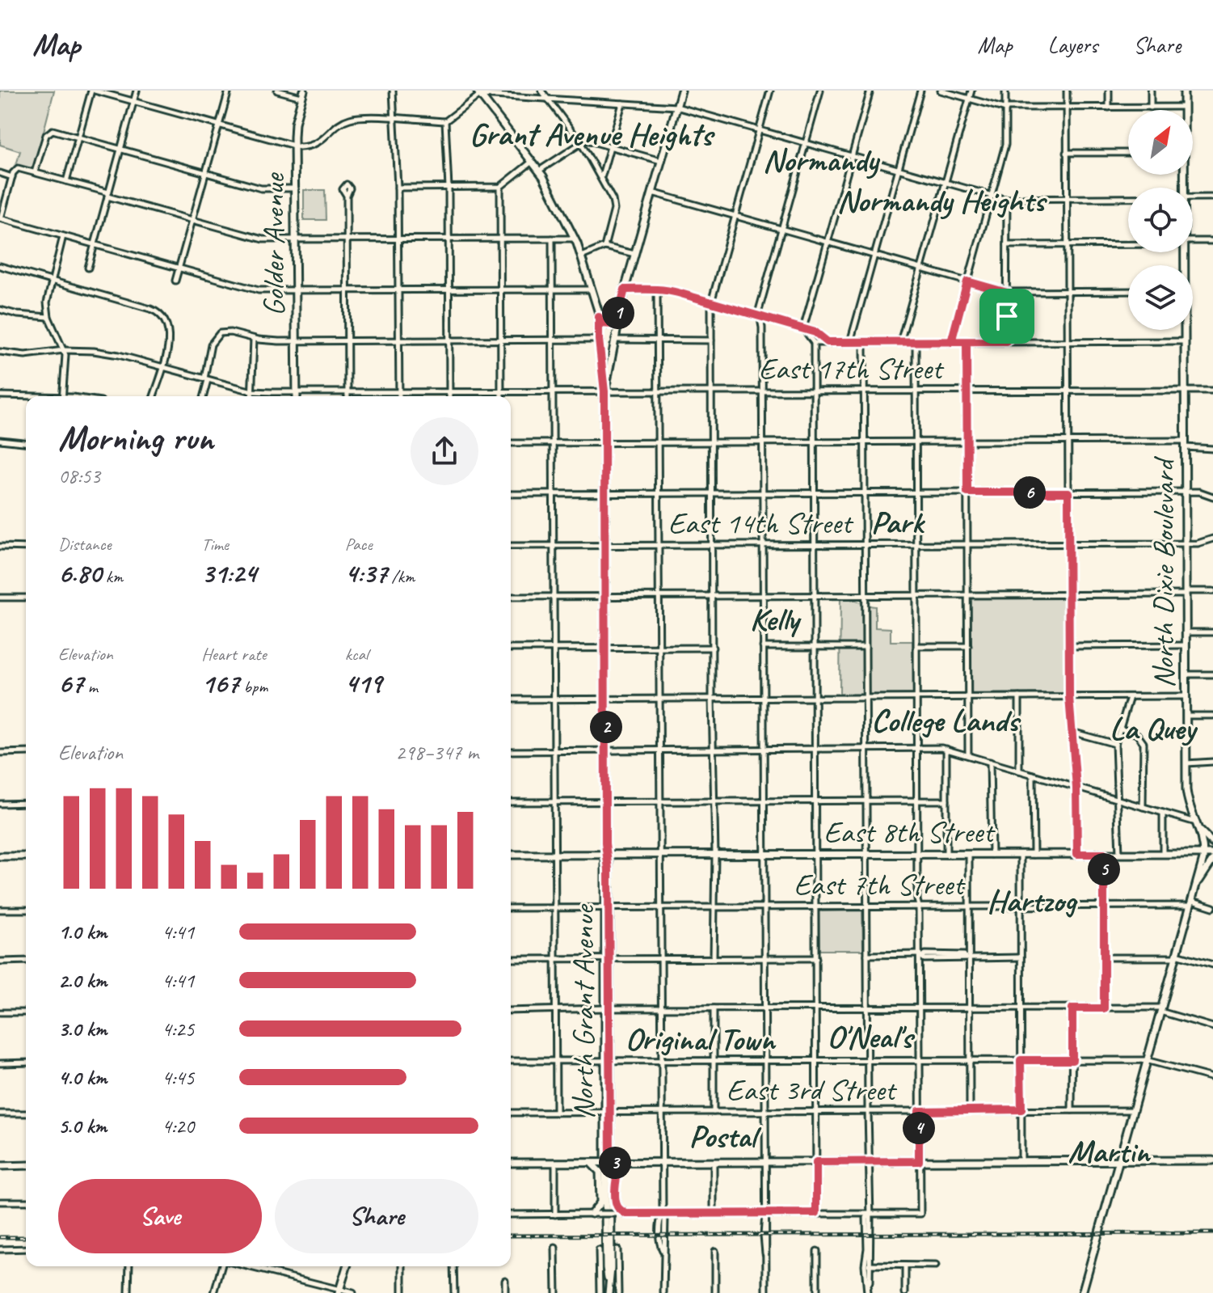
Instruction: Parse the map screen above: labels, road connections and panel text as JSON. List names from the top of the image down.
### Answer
{
  "streets": {
    "main road": [
      "Golder Avenue",
      "North Dixie Boulevard",
      "East 8th Street",
      "North Grant Avenue"
    ],
    "street": [
      "East 17th Street",
      "East 14th Street",
      "East 7th Street",
      "East 3rd Street"
    ]
  },
  "crossings": [
    ["Golder Avenue", "East 17th Street"],
    ["East 17th Street", "North Dixie Boulevard"],
    ["East 17th Street", "North Grant Avenue"],
    ["East 14th Street", "North Dixie Boulevard"],
    ["East 14th Street", "North Grant Avenue"],
    ["North Dixie Boulevard", "East 8th Street"],
    ["North Dixie Boulevard", "East 7th Street"],
    ["North Dixie Boulevard", "East 3rd Street"],
    ["East 8th Street", "North Grant Avenue"],
    ["East 7th Street", "North Grant Avenue"],
    ["North Grant Avenue", "East 3rd Street"]
  ],
  "districts": [
    "Grant Avenue Heights",
    "Normandy",
    "Normandy Heights",
    "Park",
    "Kelly",
    "College Lands",
    "La Quey",
    "Hartzog",
    "O'Neal's",
    "Original Town",
    "Postal",
    "Martin"
  ],
  "north": "top right",
  "page": {
    "header": "Map",
    "nav": ["Map", "Layers", "Share"],
    "pins": [
      "1",
      "6",
      "2",
      "5",
      "4",
      "3"
    ],
    "heading": ["Morning run", "08:53"],
    "stats": [
      ["Distance", "6.80 km"],
      ["Time", "31:24"],
      ["Pace", "4:37 /km"],
      ["Elevation", "67 m"],
      ["Heart rate", "167 bpm"],
      ["kcal", "419"]
    ],
    "chart": ["Elevation", "298–347 m"],
    "list": [
      {
        "name": "1.0 km",
        "note": "4:41"
      },
      {
        "name": "2.0 km",
        "note": "4:41"
      },
      {
        "name": "3.0 km",
        "note": "4:25"
      },
      {
        "name": "4.0 km",
        "note": "4:45"
      },
      {
        "name": "5.0 km",
        "note": "4:20"
      }
    ],
    "buttons": ["Save", "Share"]
  }
}
